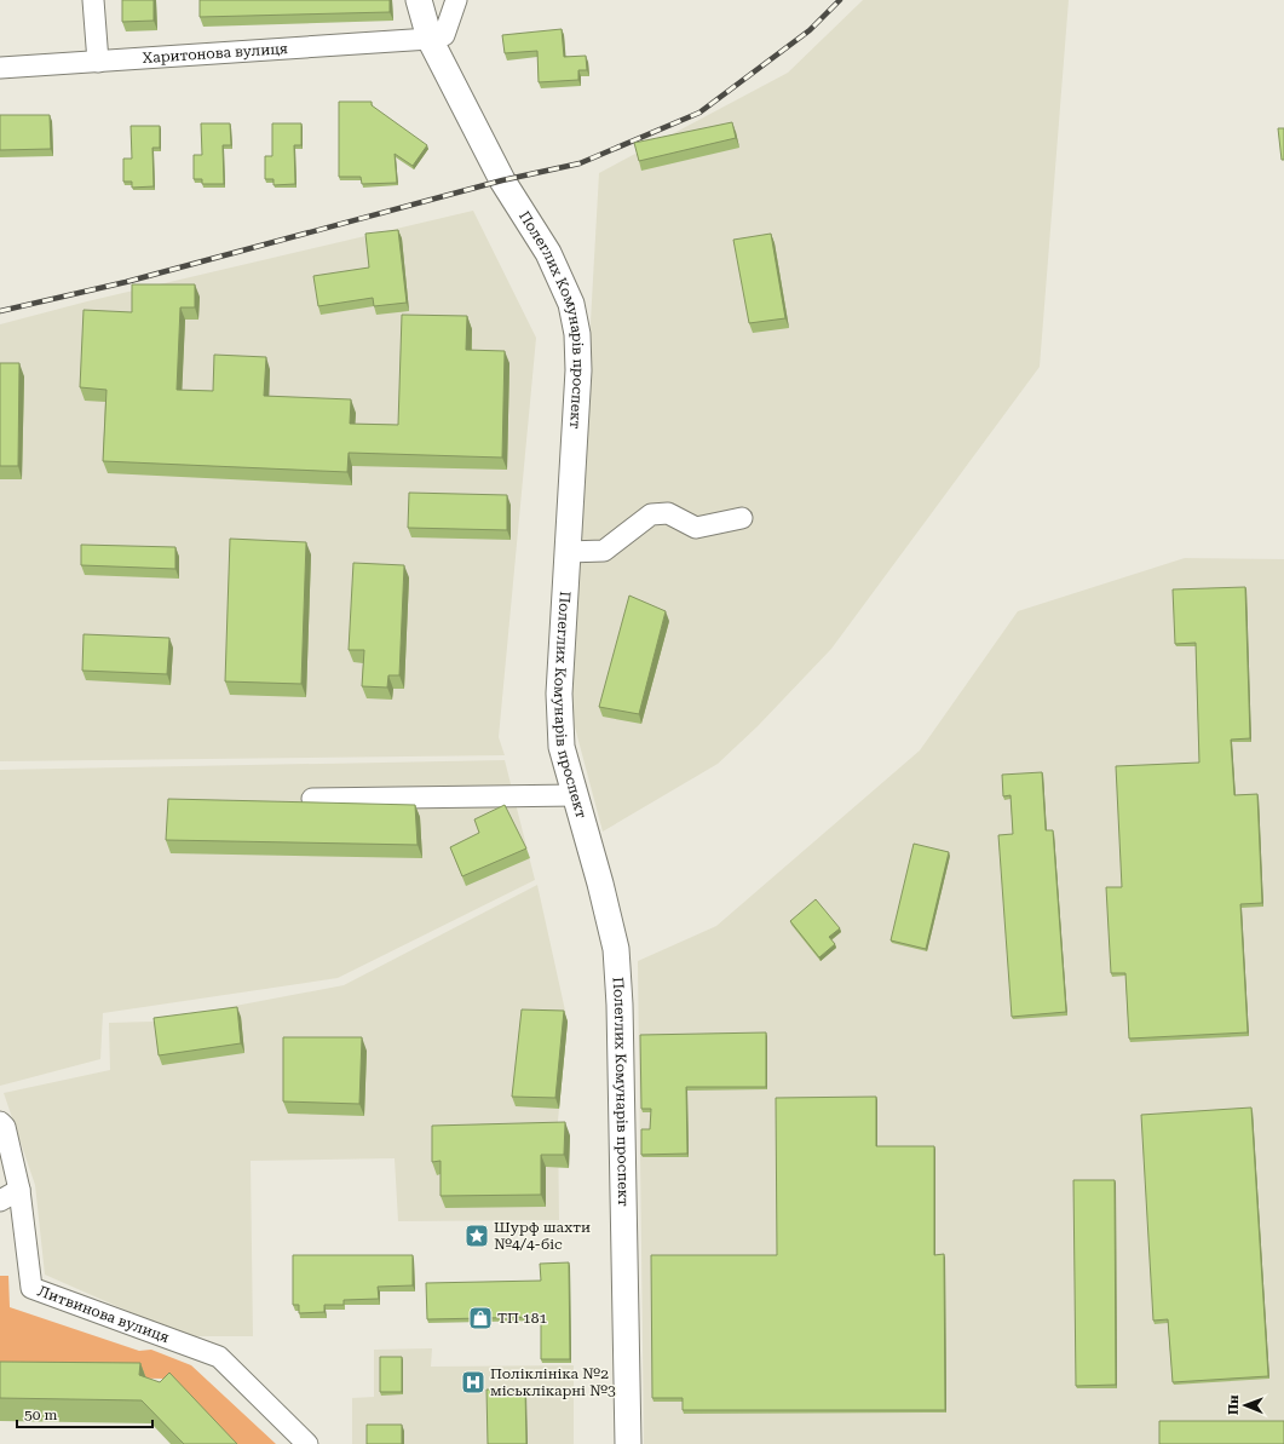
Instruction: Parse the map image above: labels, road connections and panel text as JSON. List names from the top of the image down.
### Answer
{
  "streets": {
    "main road": ["Полеглих Комунарів проспект"],
    "street": ["Харитонова вулиця", "Литвинова вулиця"]
  },
  "crossings": [
    ["Харитонова вулиця", "Полеглих Комунарів проспект"]
  ],
  "places": {
    "place": ["Шурф шахти №4/4-біс"],
    "shop": ["ТП 181"],
    "hospital": ["Поліклініка №2 міськлікарні №3"]
  },
  "scale_bar": "50 m",
  "north": "left"
}
